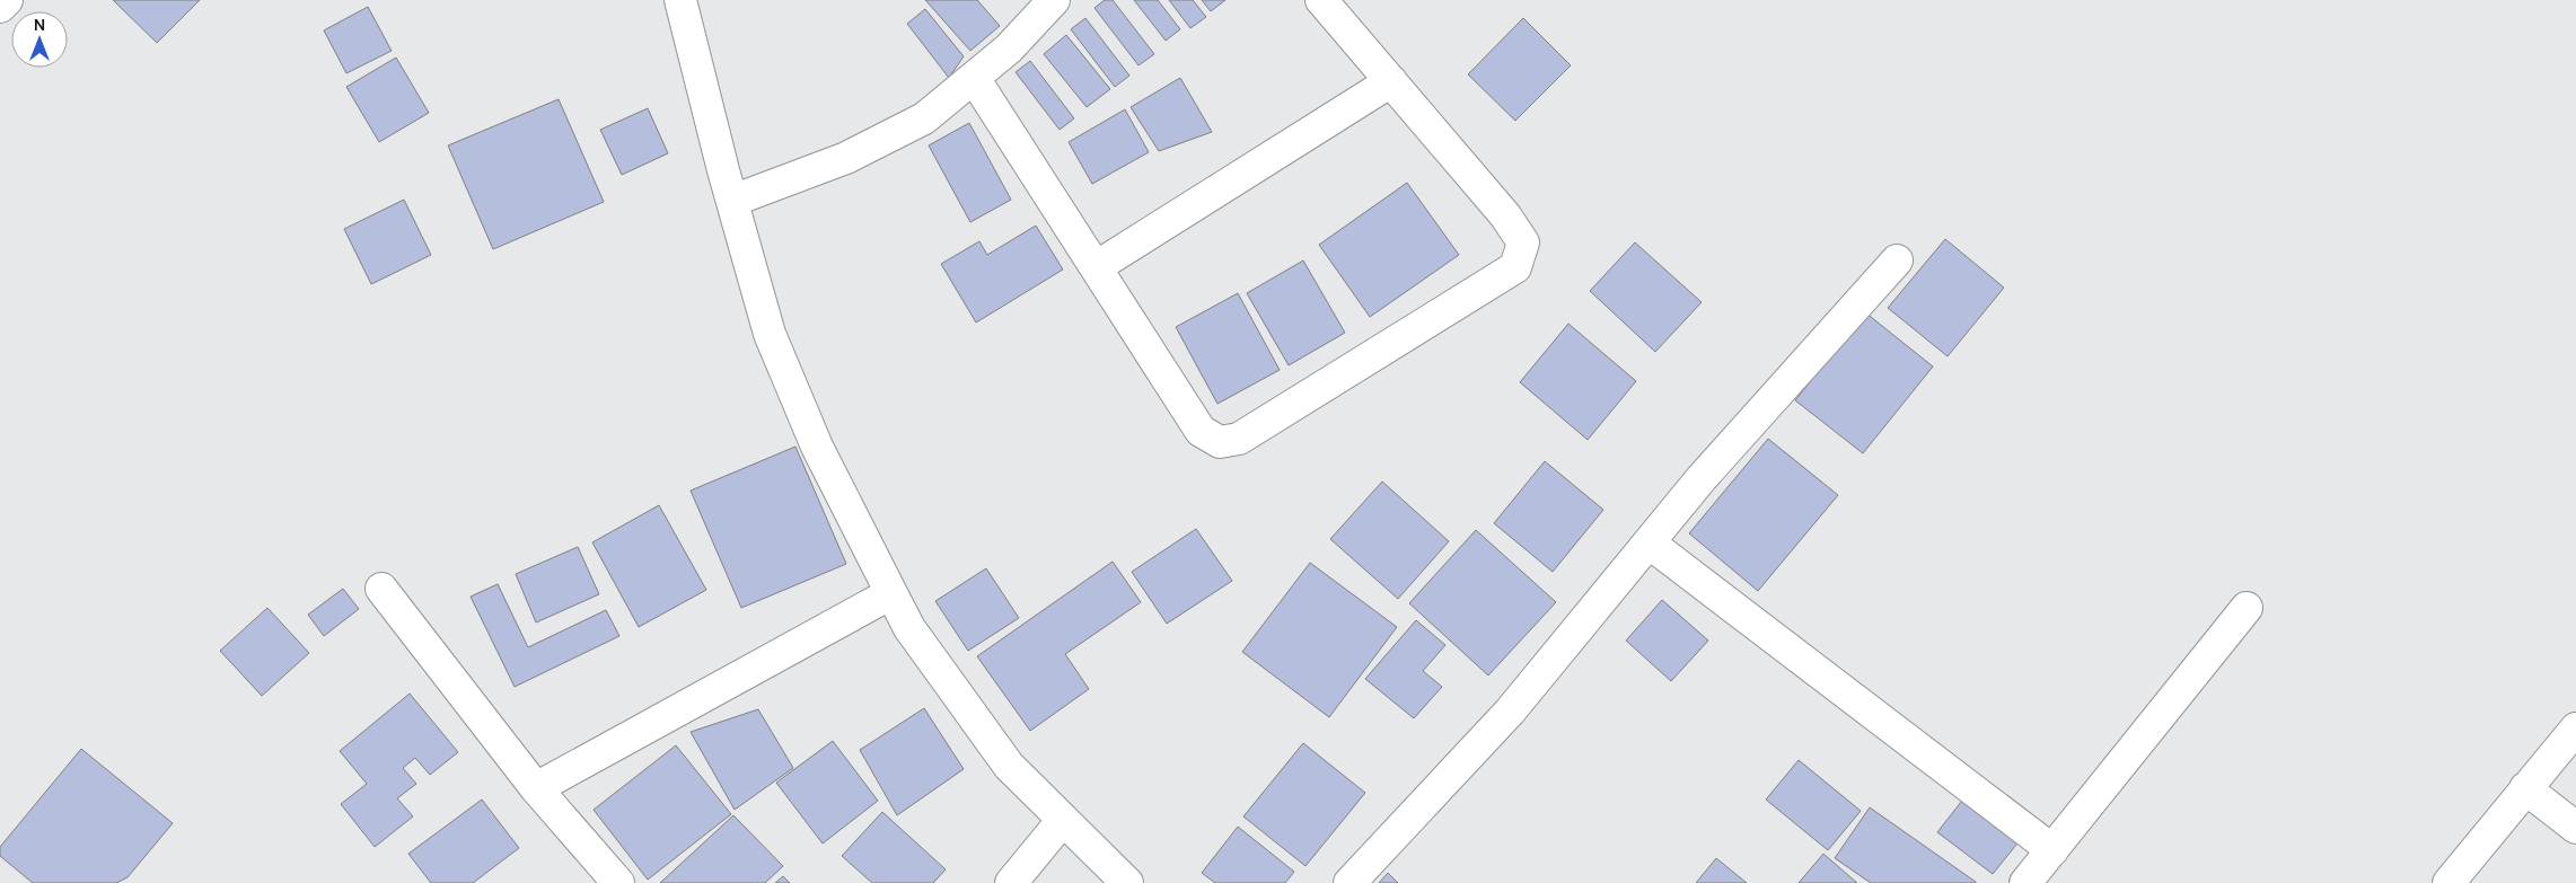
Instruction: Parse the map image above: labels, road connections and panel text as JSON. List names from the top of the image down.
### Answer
{
  "north": "top"
}
